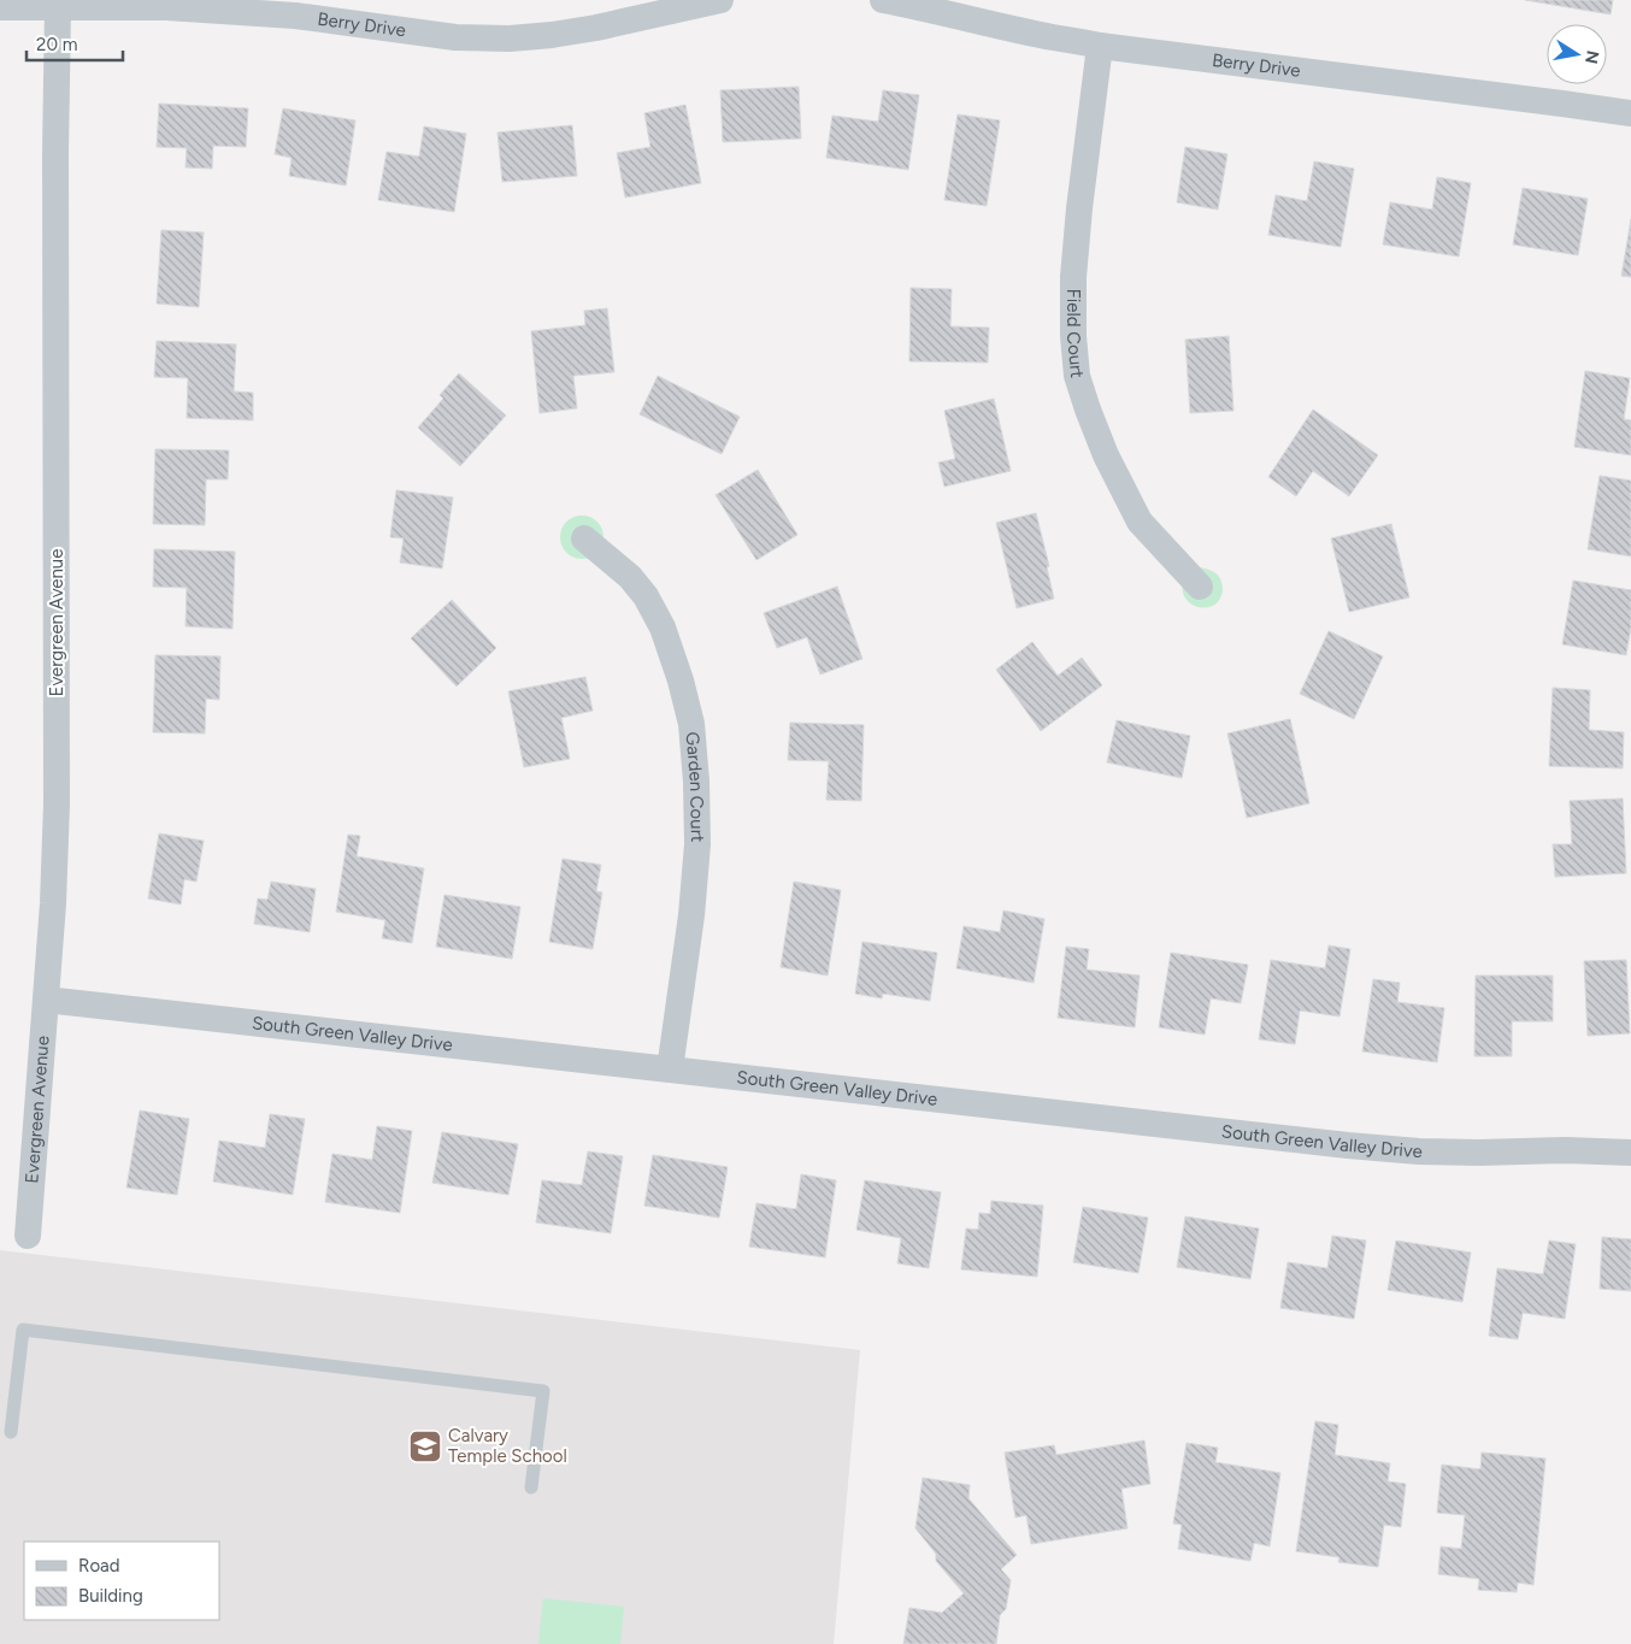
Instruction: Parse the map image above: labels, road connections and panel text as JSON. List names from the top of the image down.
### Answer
{
  "streets": {
    "street": [
      "Berry Drive",
      "Field Court",
      "Evergreen Avenue",
      "Garden Court",
      "South Green Valley Drive"
    ]
  },
  "crossings": [
    ["Berry Drive", "Field Court"],
    ["Berry Drive", "Evergreen Avenue"],
    ["Evergreen Avenue", "South Green Valley Drive"],
    ["Garden Court", "South Green Valley Drive"]
  ],
  "places": {
    "school or university": ["Calvary Temple School"]
  },
  "legend": ["Road", "Building"],
  "scale_bar": "20 m",
  "north": "right"
}
